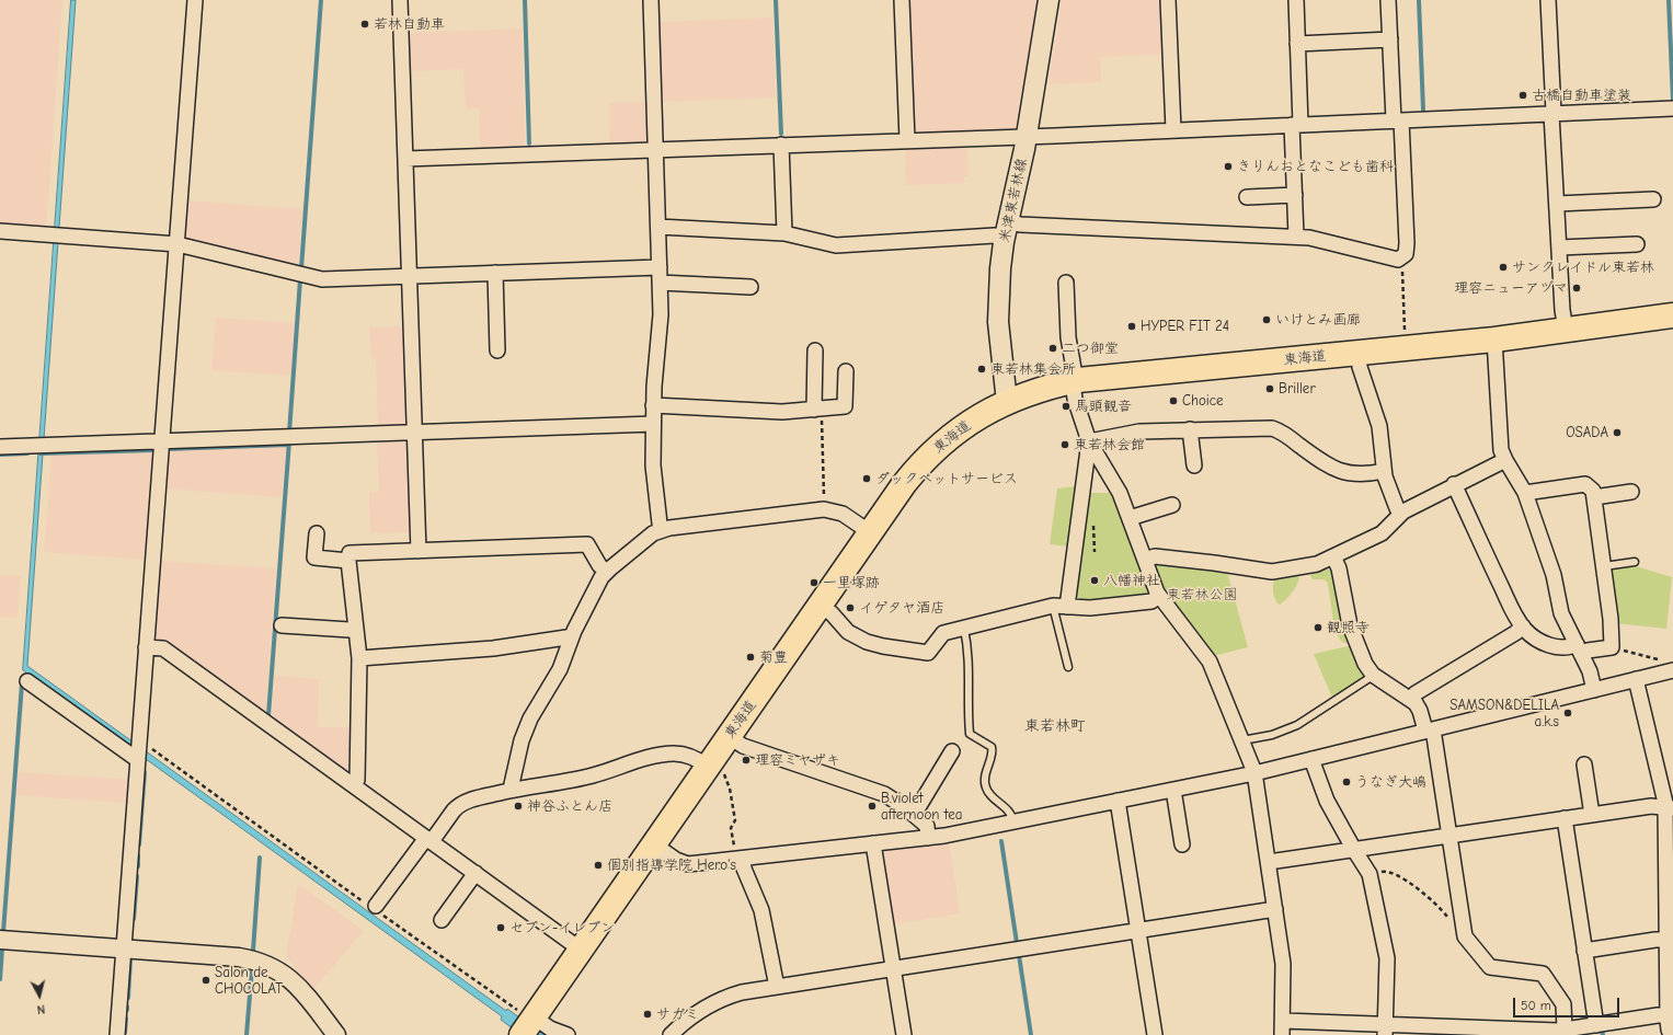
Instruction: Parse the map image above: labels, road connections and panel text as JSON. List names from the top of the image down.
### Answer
{
  "streets": {
    "highway": ["東海道"],
    "main road": ["米津東若林線"]
  },
  "crossings": [
    ["米津東若林線", "東海道"]
  ],
  "districts": ["東若林町"],
  "parks": ["東若林公園"],
  "places": [
    "若林自動車",
    "古橋自動車塗装",
    "きりんおとなこども歯科",
    "サンクレイドル東若林",
    "理容ニューアヅマ",
    "いけとみ画廊",
    "HYPER FIT 24",
    "二つ御堂",
    "東若林集会所",
    "Briller",
    "Choice",
    "馬頭観音",
    "OSADA",
    "東若林会館",
    "ダックペットサービス",
    "八幡神社",
    "一里塚跡",
    "イゲタヤ酒店",
    "観照寺",
    "菊豊",
    "SAMSON&DELILA a.k.s",
    "理容ミヤザキ",
    "うなぎ大嶋",
    "神谷ふとん店",
    "B.violet afternoon tea",
    "個別指導学院 Hero's",
    "セブン-イレブン",
    "Salon de CHOCOLAT",
    "サガミ"
  ],
  "scale_bar": "50 m",
  "north": "bottom"
}
